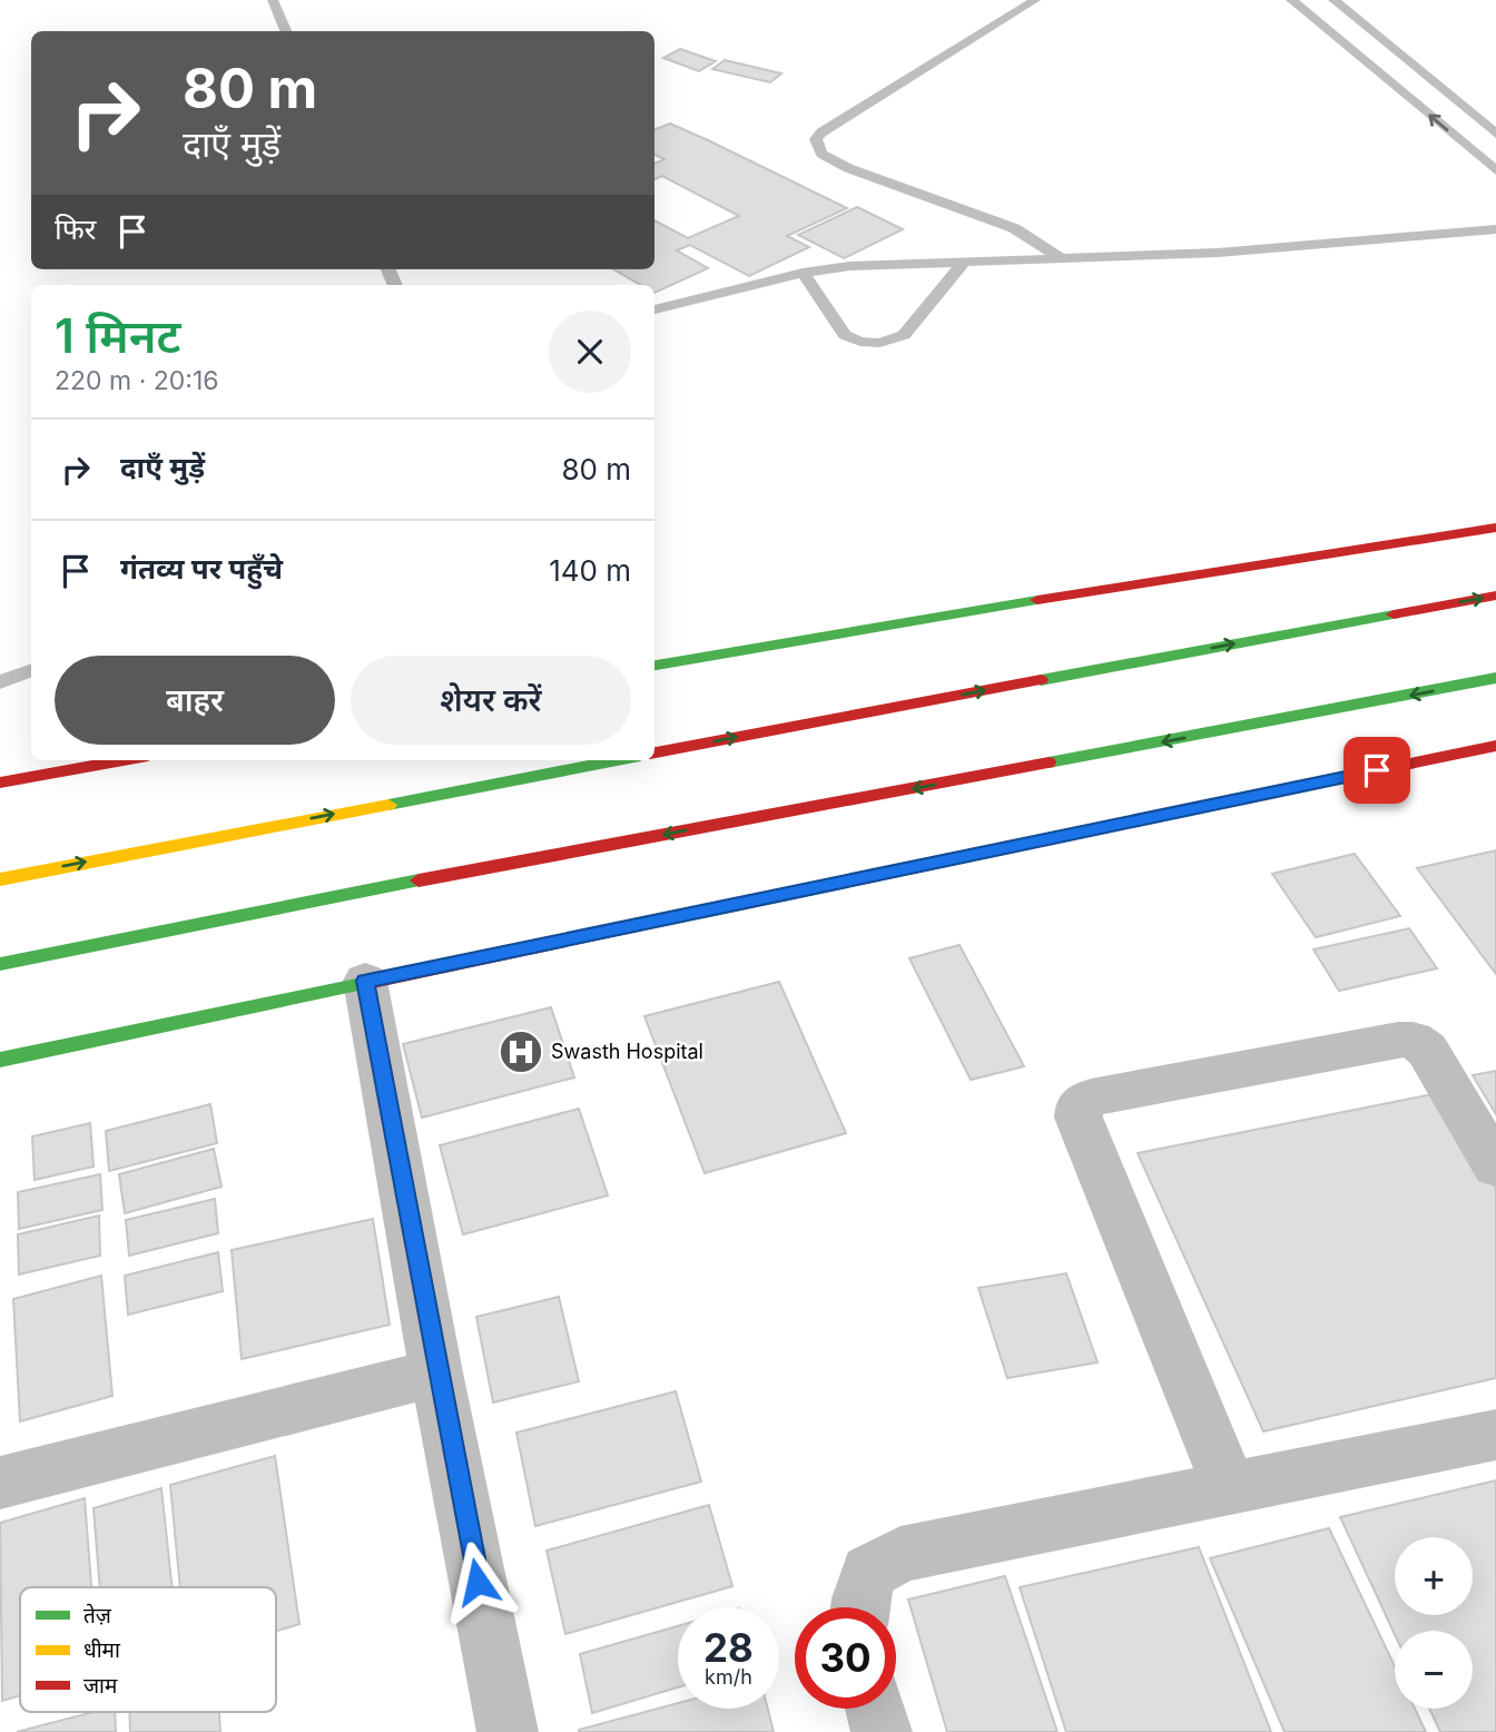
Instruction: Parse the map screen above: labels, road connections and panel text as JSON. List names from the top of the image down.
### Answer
{
  "places": {
    "hospital": ["Swasth Hospital"]
  },
  "legend": ["तेज़", "धीमा", "जाम"],
  "page": {
    "turn": ["80 m", "दाएँ मुड़ें"],
    "then": "फिर",
    "heading": ["1 मिनट", "220 m · 20:16"],
    "list": [
      {
        "name": "दाएँ मुड़ें",
        "value": "80 m"
      },
      {
        "name": "गंतव्य पर पहुँचे",
        "value": "140 m"
      }
    ],
    "buttons": ["बाहर", "शेयर करें"],
    "map_buttons": ["+", "−"],
    "speed": "28 km/h",
    "limit": "30"
  }
}
